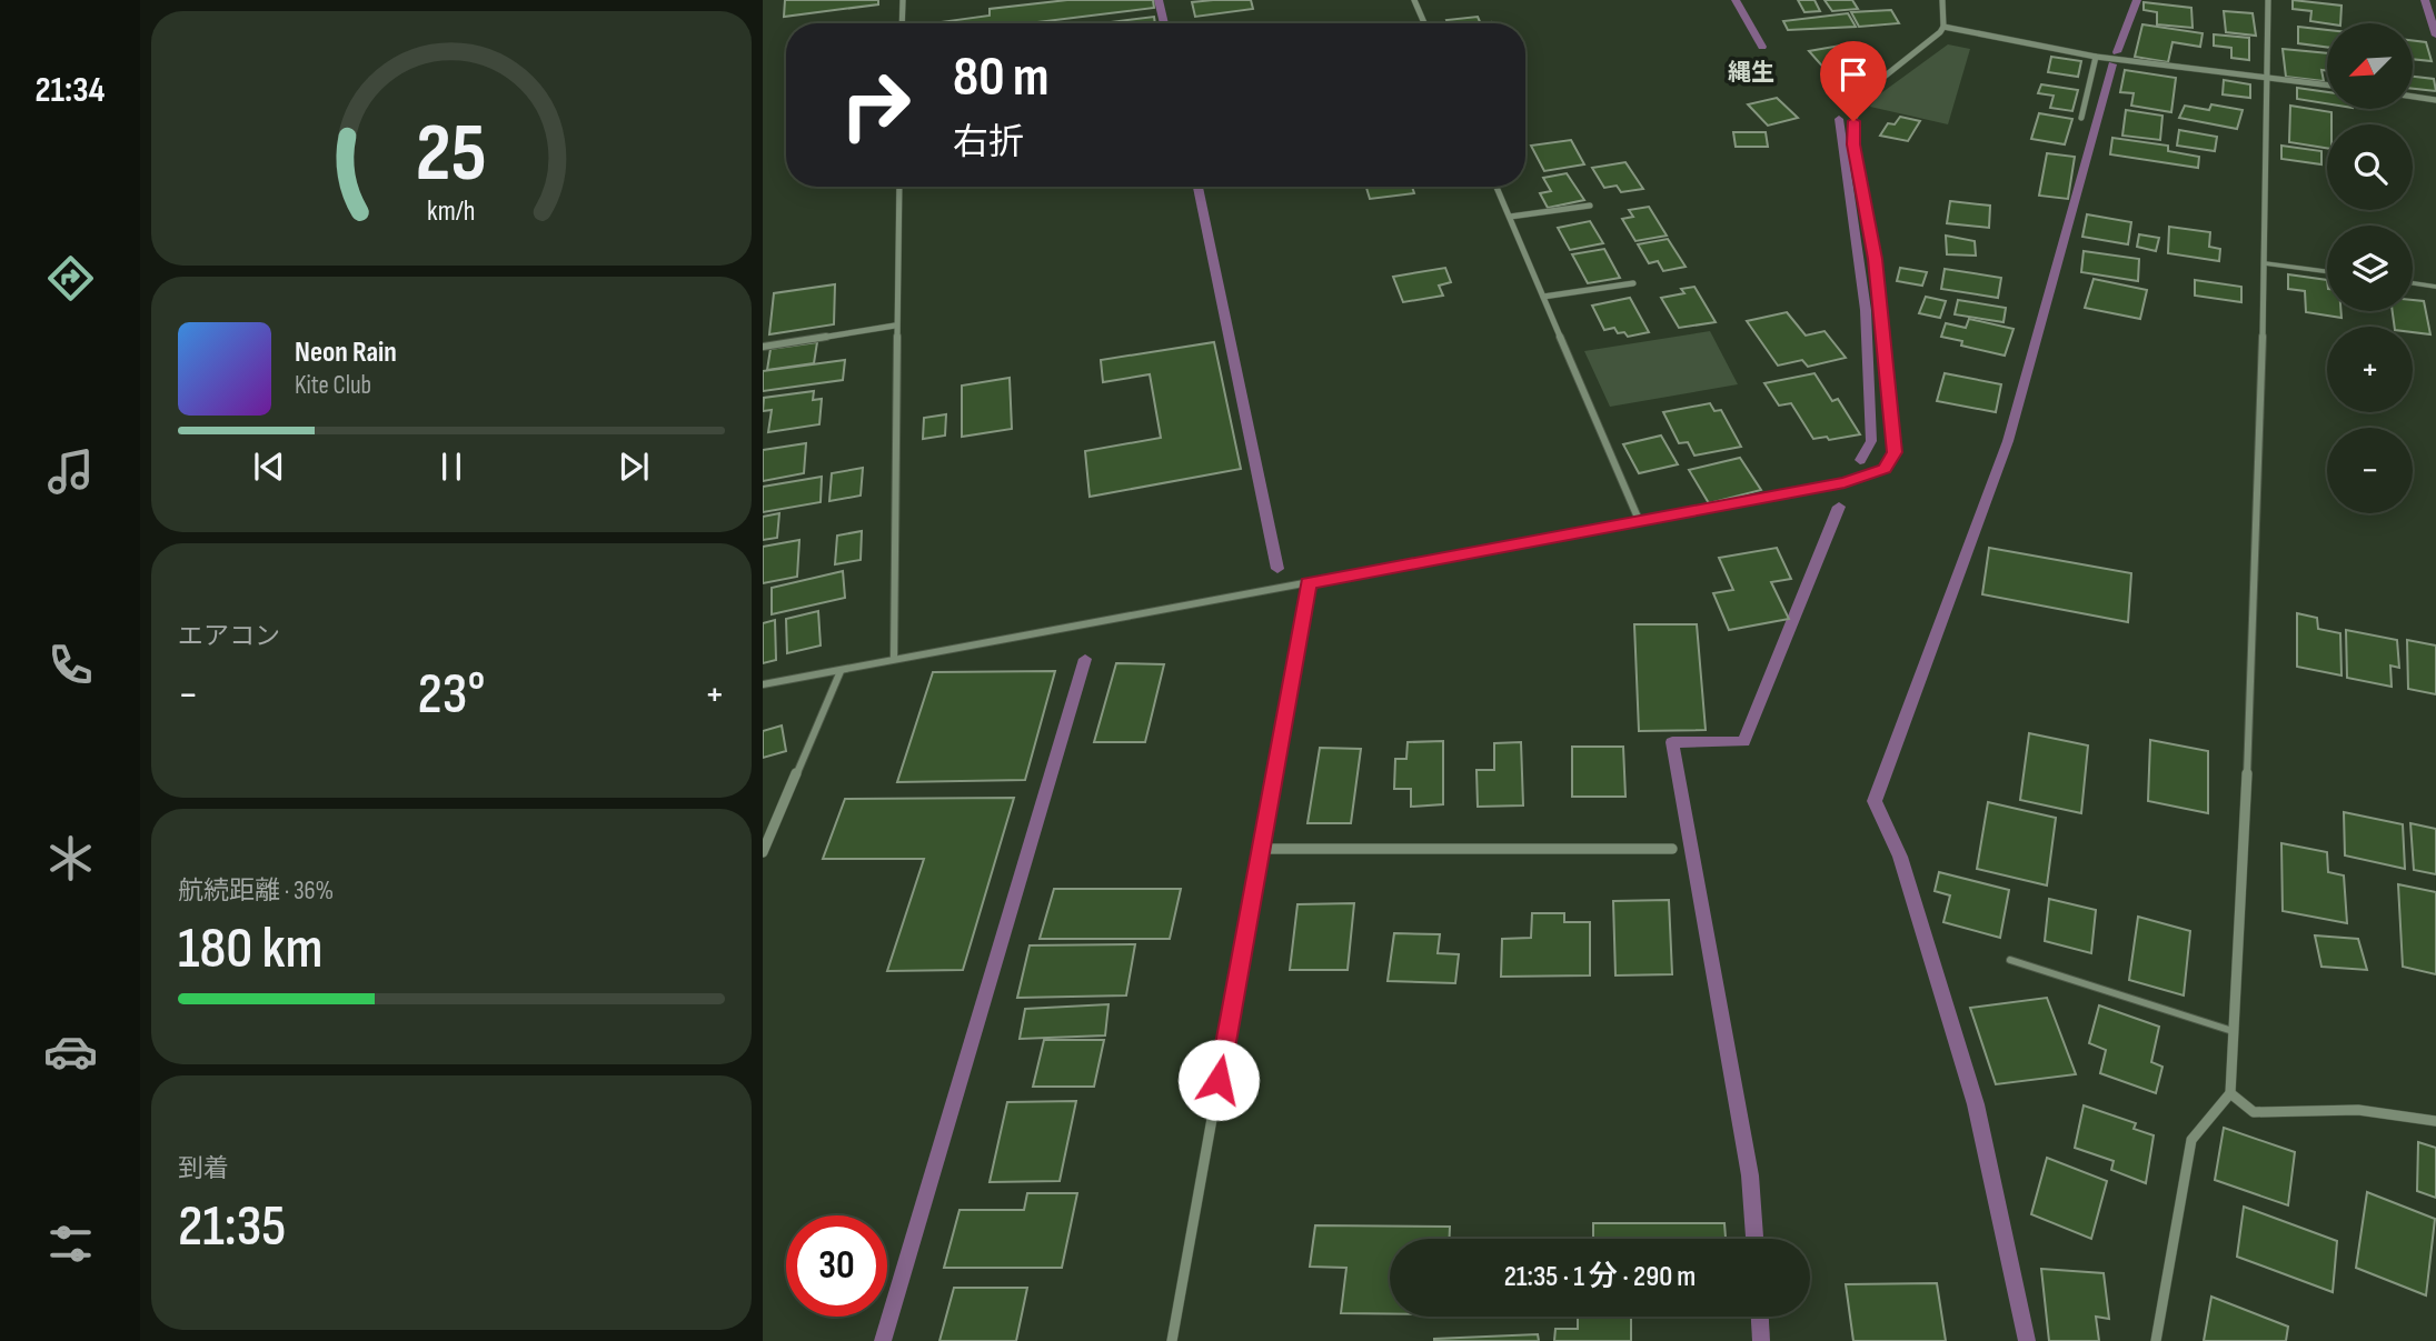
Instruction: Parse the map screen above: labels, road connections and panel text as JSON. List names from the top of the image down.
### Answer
{
  "districts": ["縄生"],
  "north": "bottom left",
  "page": {
    "tabs": "21:34",
    "map_buttons": ["+", "−"],
    "turn": ["80 m", "右折"],
    "song": ["Neon Rain", "Kite Club"],
    "tile": [
      "エアコン",
      ["航続距離 · 36%", "180 km"],
      ["到着", "21:35"]
    ],
    "heat": ["−", "23°", "+"],
    "limit": "30",
    "trip": "21:35 · 1 分 · 290 m",
    "gauge": ["25", "km/h"]
  }
}
